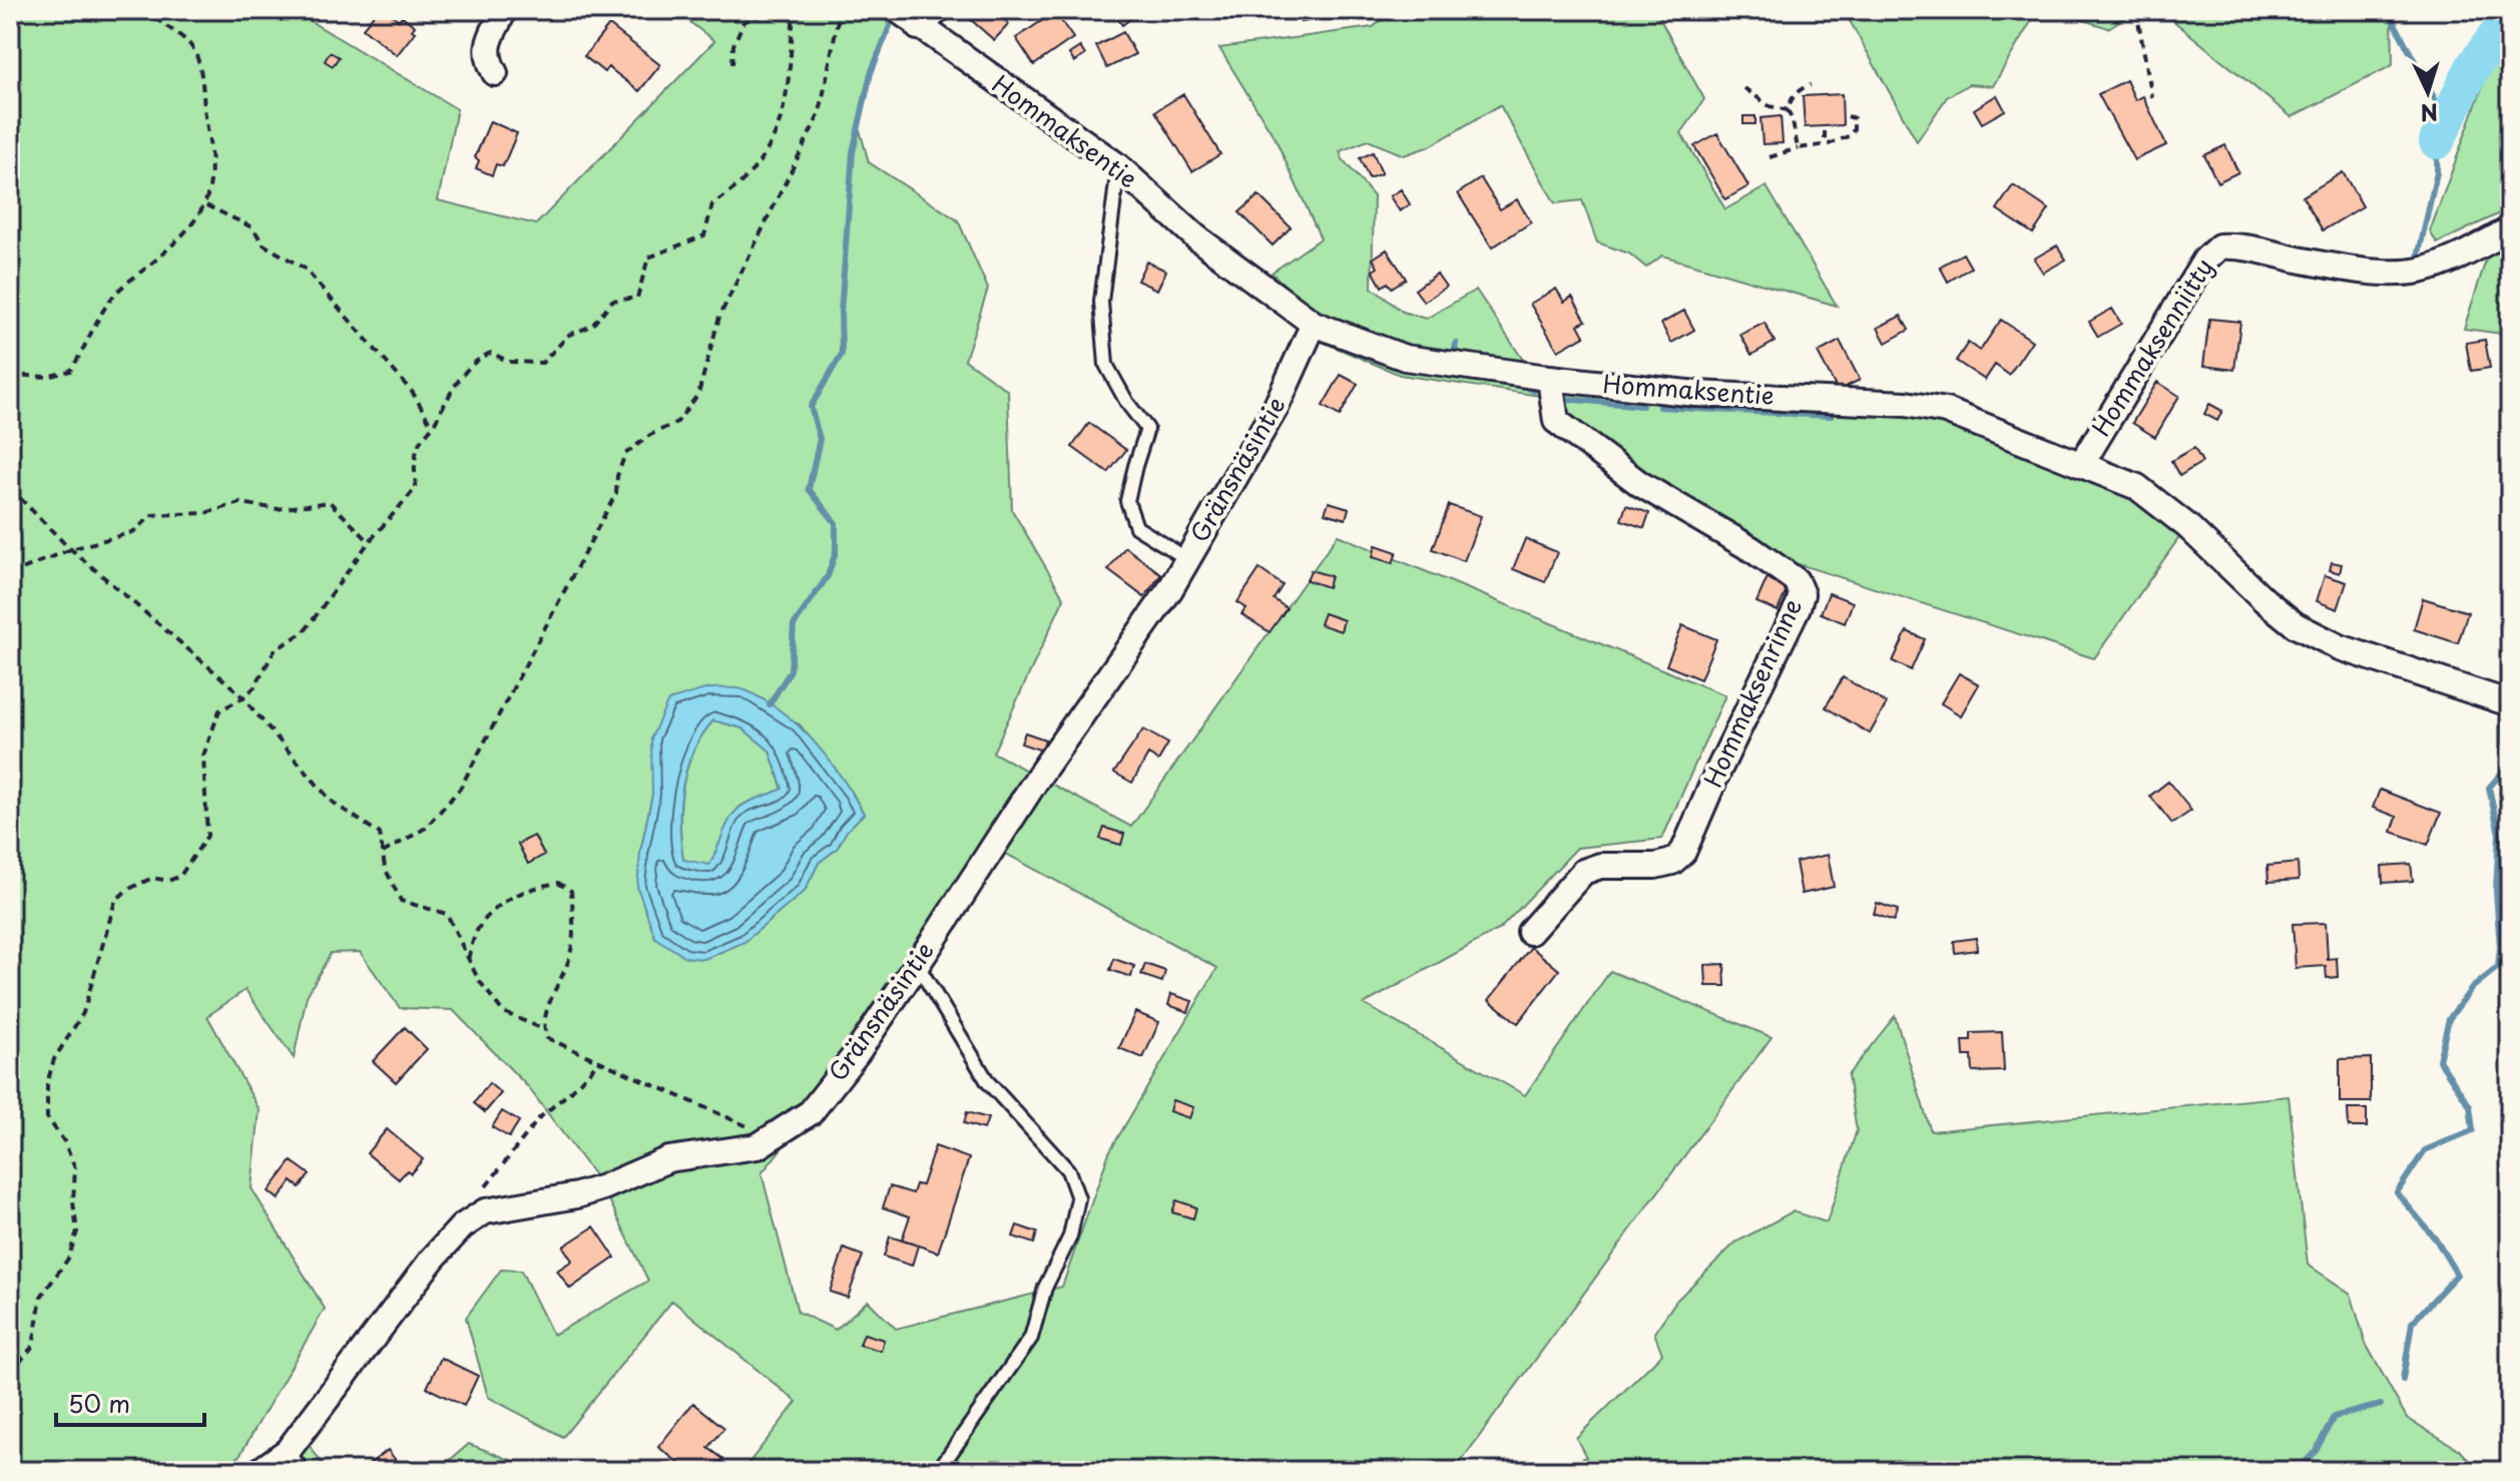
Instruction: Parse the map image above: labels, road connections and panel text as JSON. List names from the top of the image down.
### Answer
{
  "streets": {
    "street": [
      "Hommaksentie",
      "Hommaksenniitty",
      "Gränsnäsintie",
      "Hommaksenrinne"
    ]
  },
  "crossings": [
    ["Hommaksentie", "Hommaksenniitty"],
    ["Hommaksentie", "Gränsnäsintie"],
    ["Hommaksentie", "Hommaksenrinne"]
  ],
  "scale_bar": "50 m",
  "north": "bottom"
}
